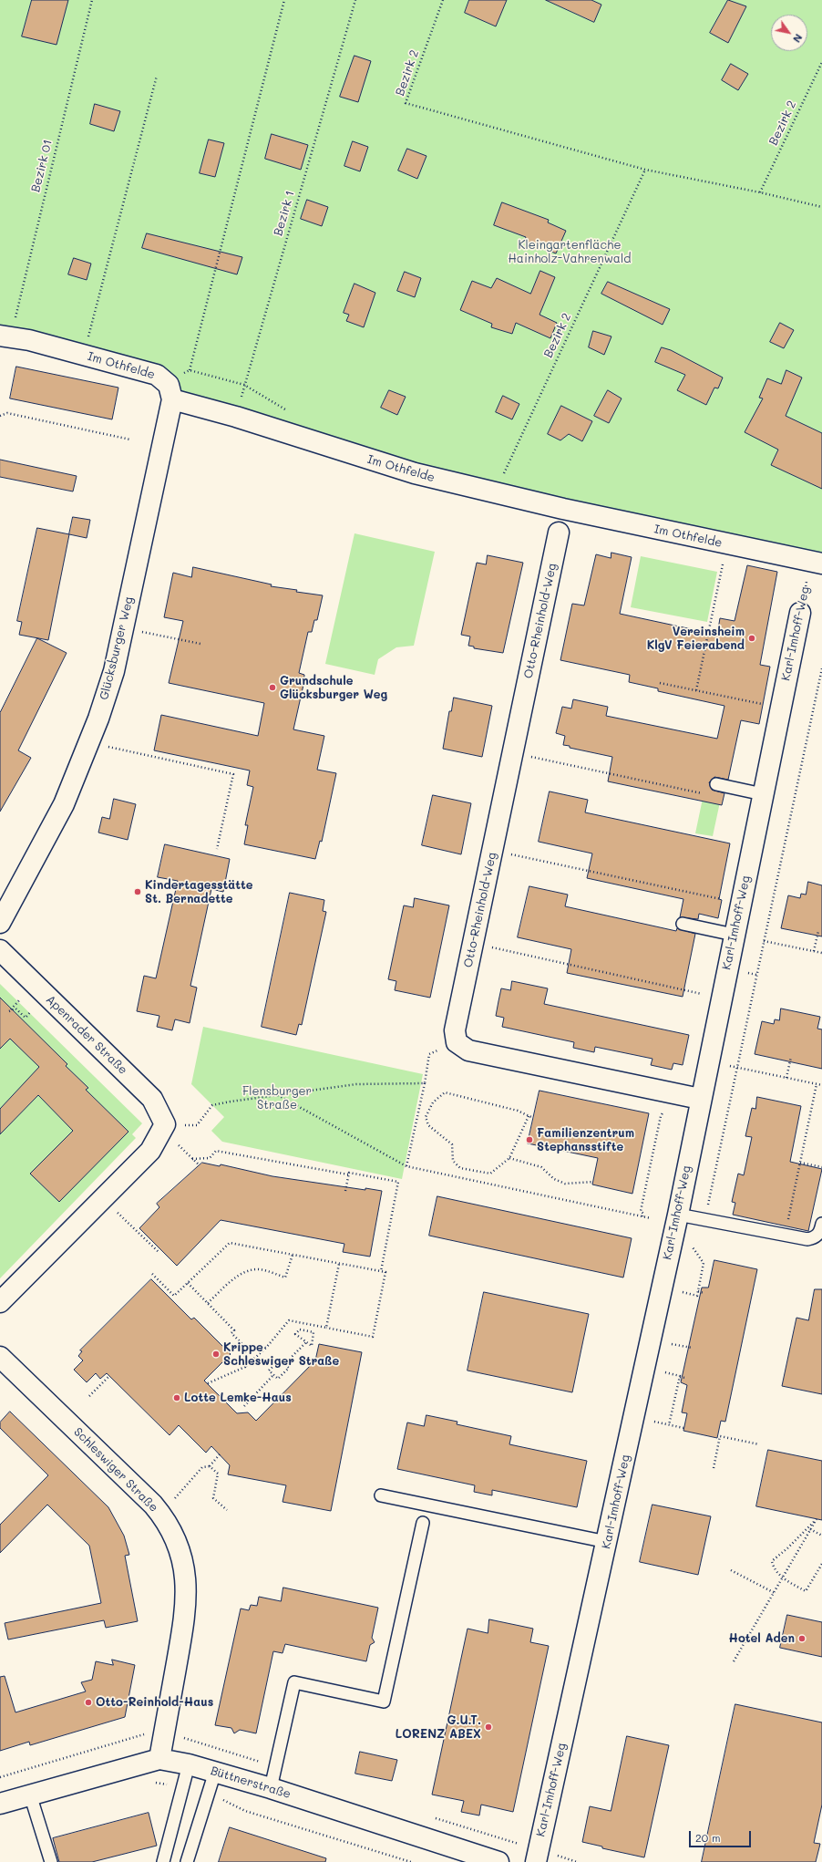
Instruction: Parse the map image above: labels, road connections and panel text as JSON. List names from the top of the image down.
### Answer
{
  "streets": {
    "street": [
      "Im Othfelde",
      "Otto-Rheinhold-Weg",
      "Karl-Imhoff-Weg",
      "Glücksburger Weg",
      "Apenrader Straße",
      "Schleswiger Straße",
      "Büttnerstraße"
    ],
    "path": ["Bezirk 2", "Bezirk 01", "Bezirk 1"]
  },
  "crossings": [
    ["Bezirk 2", "Im Othfelde"],
    ["Bezirk 01", "Im Othfelde"],
    ["Bezirk 1", "Im Othfelde"],
    ["Im Othfelde", "Karl-Imhoff-Weg"],
    ["Im Othfelde", "Glücksburger Weg"],
    ["Otto-Rheinhold-Weg", "Karl-Imhoff-Weg"],
    ["Schleswiger Straße", "Büttnerstraße"]
  ],
  "parks": ["Kleingartenfläche Hainholz-Vahrenwald", "Flensburger Straße"],
  "places": [
    "Vereinsheim KlgV Feierabend",
    "Grundschule Glücksburger Weg",
    "Kindertagesstätte St. Bernadette",
    "Familienzentrum Stephansstifte",
    "Krippe Schleswiger Straße",
    "Lotte Lemke-Haus",
    "Hotel Aden",
    "Otto-Reinhold-Haus",
    "G.U.T. LORENZ ABEX"
  ],
  "scale_bar": "20 m",
  "north": "bottom right"
}
